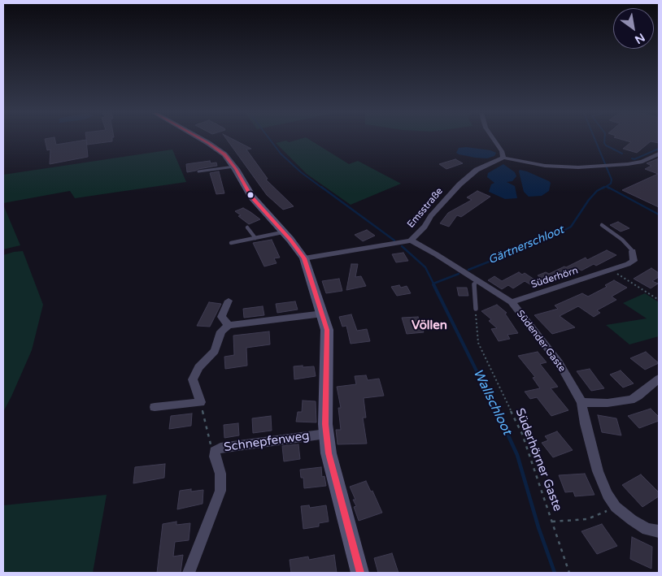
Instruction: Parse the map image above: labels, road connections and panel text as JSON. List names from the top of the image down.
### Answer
{
  "streets": {
    "street": [
      "Emsstraße",
      "Süderhörn",
      "Südender Gaste",
      "Schnepfenweg"
    ],
    "path": ["Süderhörner Gaste"]
  },
  "crossings": [
    ["Süderhörn", "Südender Gaste"]
  ],
  "districts": ["Völlen"],
  "water": ["Gärtnerschloot", "Wallschloot"],
  "north": "bottom right"
}
